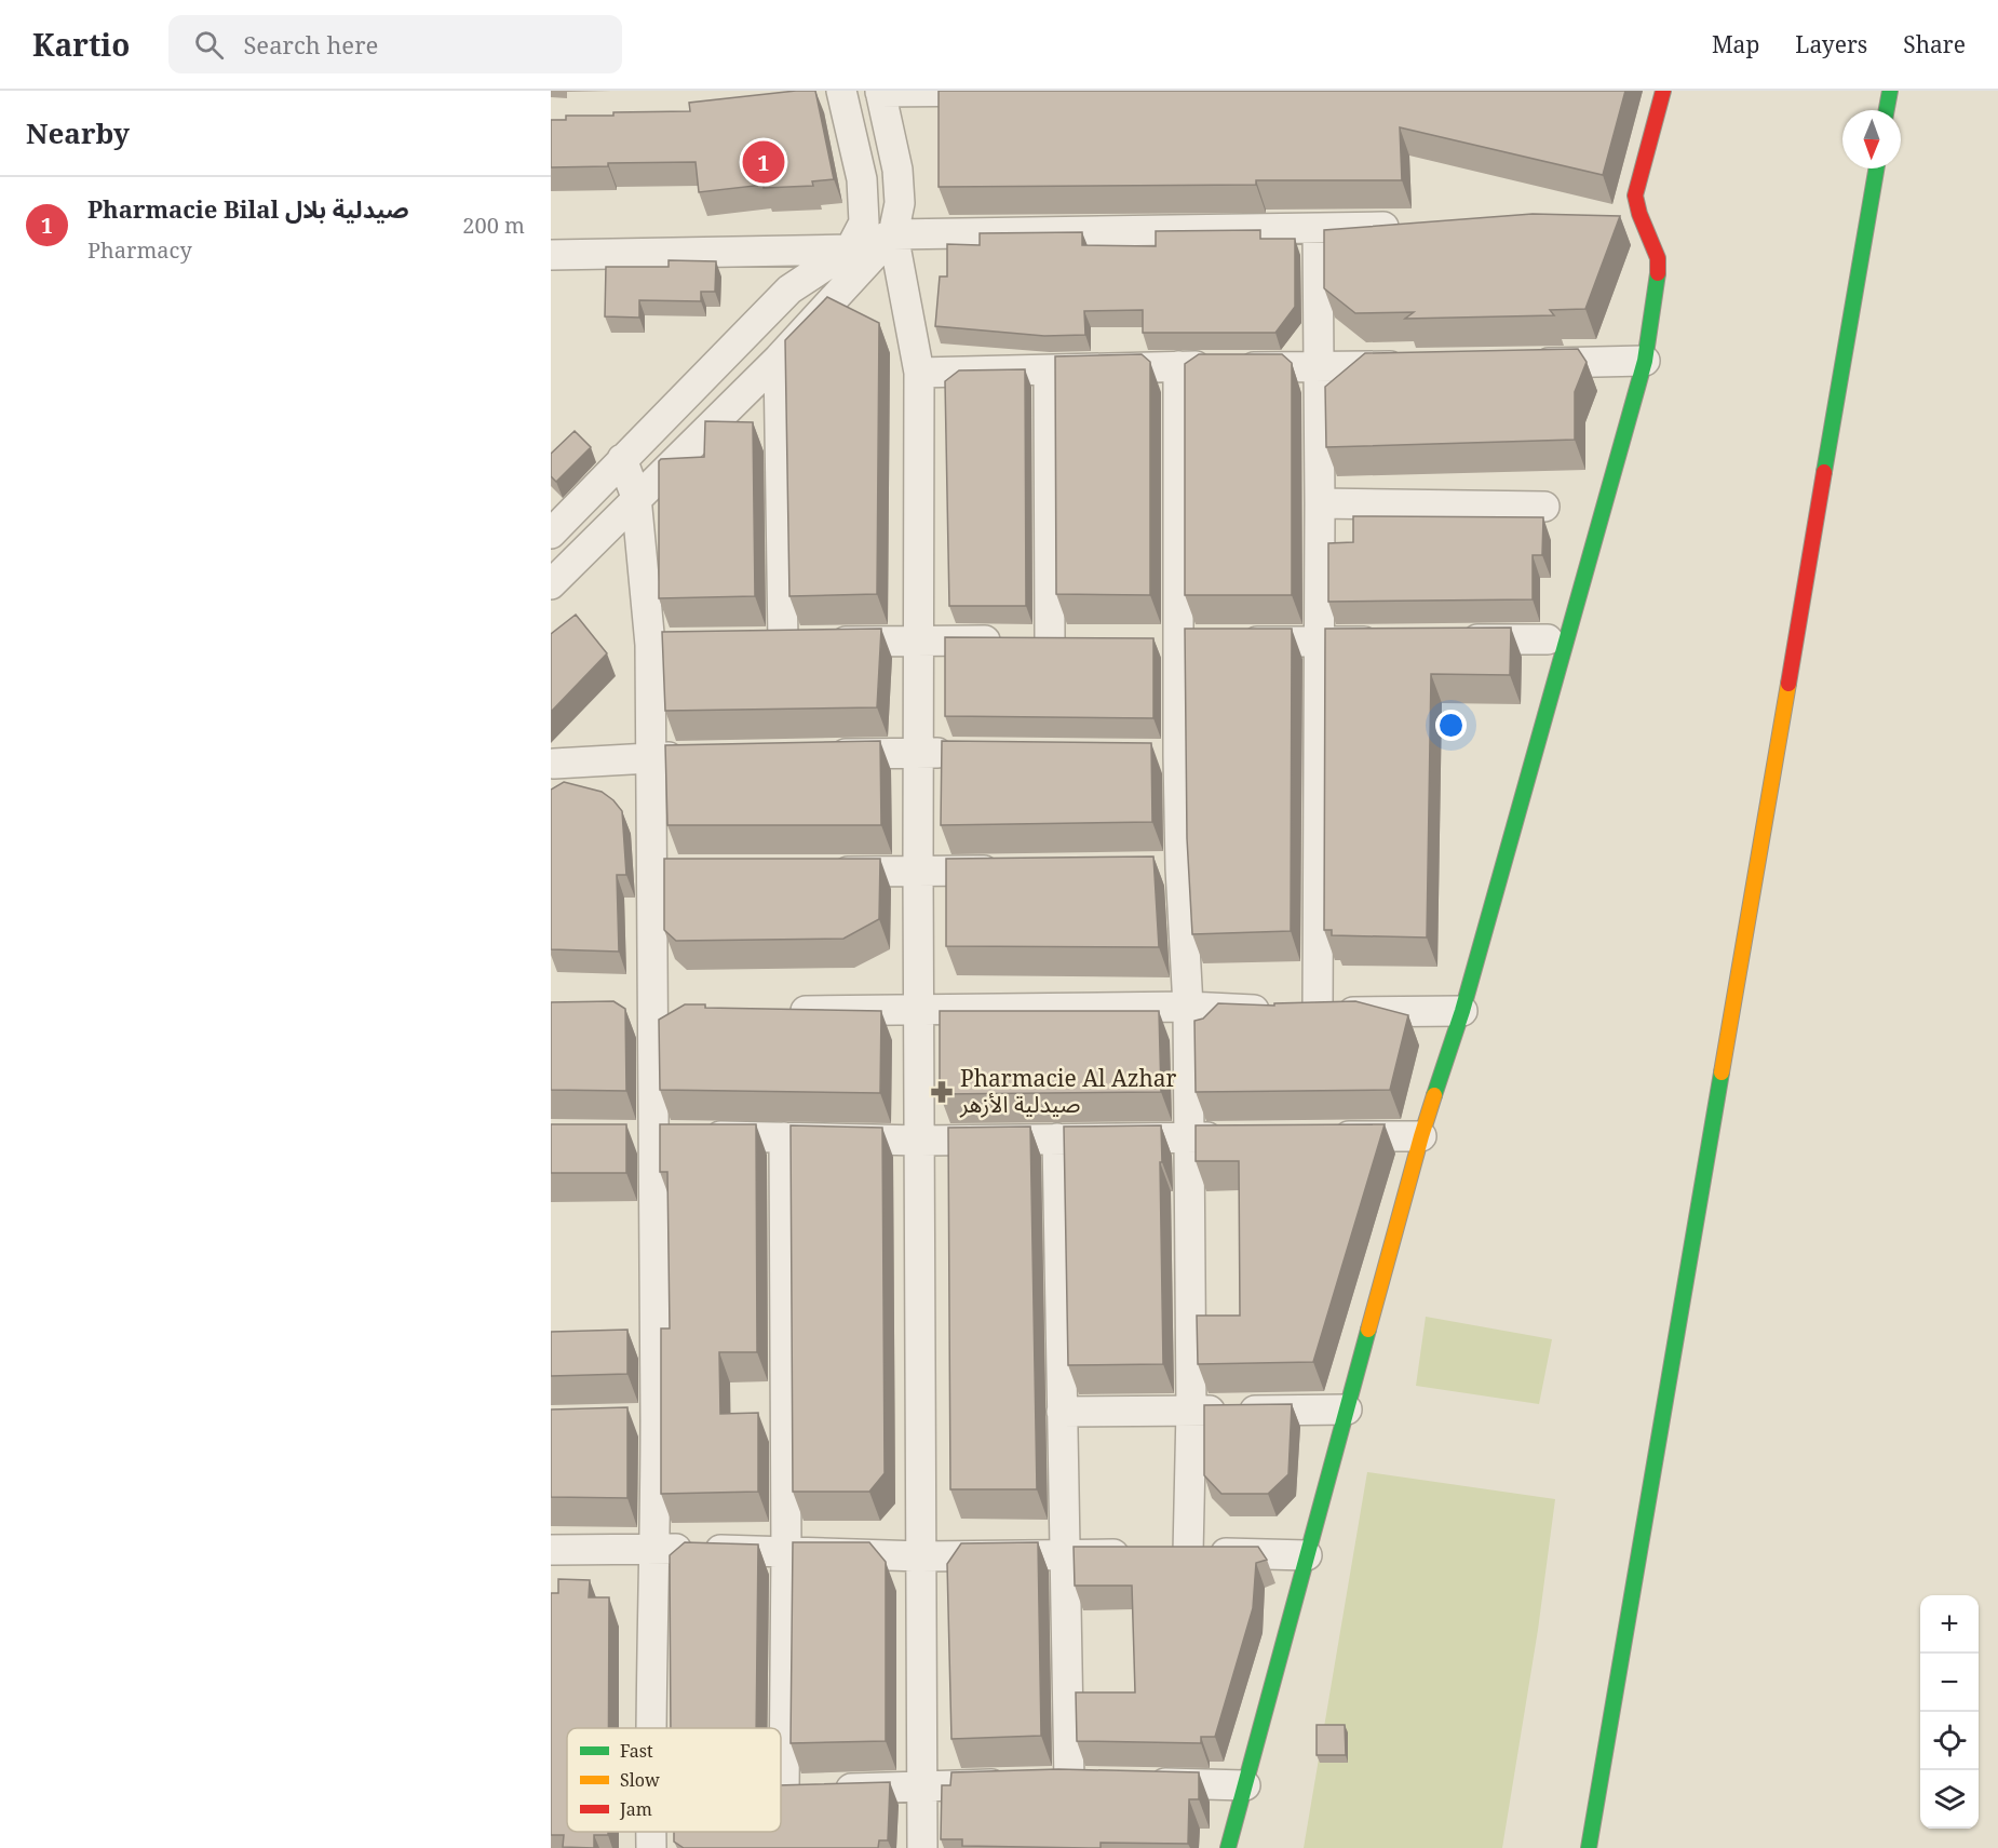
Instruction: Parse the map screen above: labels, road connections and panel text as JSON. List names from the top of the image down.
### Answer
{
  "places": {
    "pharmacy": ["Pharmacie Al Azhar صيدلية الأزهر"]
  },
  "legend": ["Fast", "Slow", "Jam"],
  "north": "bottom",
  "page": {
    "header": "Kartio",
    "search": "Search here",
    "nav": ["Map", "Layers", "Share"],
    "heading": "Nearby",
    "pins": "1",
    "list": [
      {
        "mark": "1",
        "name": "Pharmacie Bilal صيدلية بلال",
        "note": "Pharmacy",
        "value": "200 m"
      }
    ],
    "map_buttons": ["+", "−"]
  }
}
